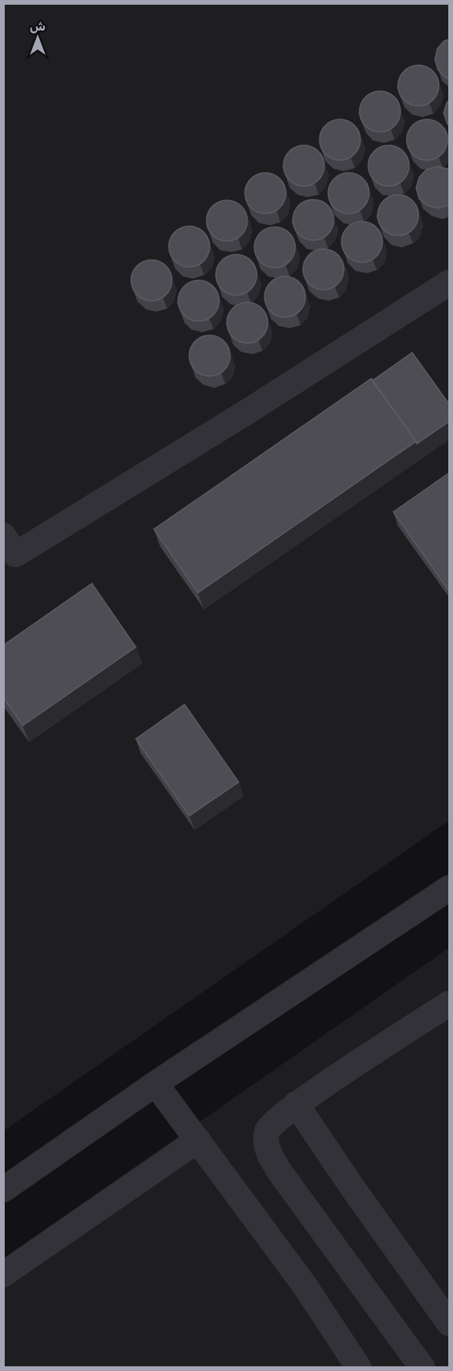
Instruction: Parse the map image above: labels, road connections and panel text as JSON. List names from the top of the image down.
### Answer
{
  "north": "top"
}
